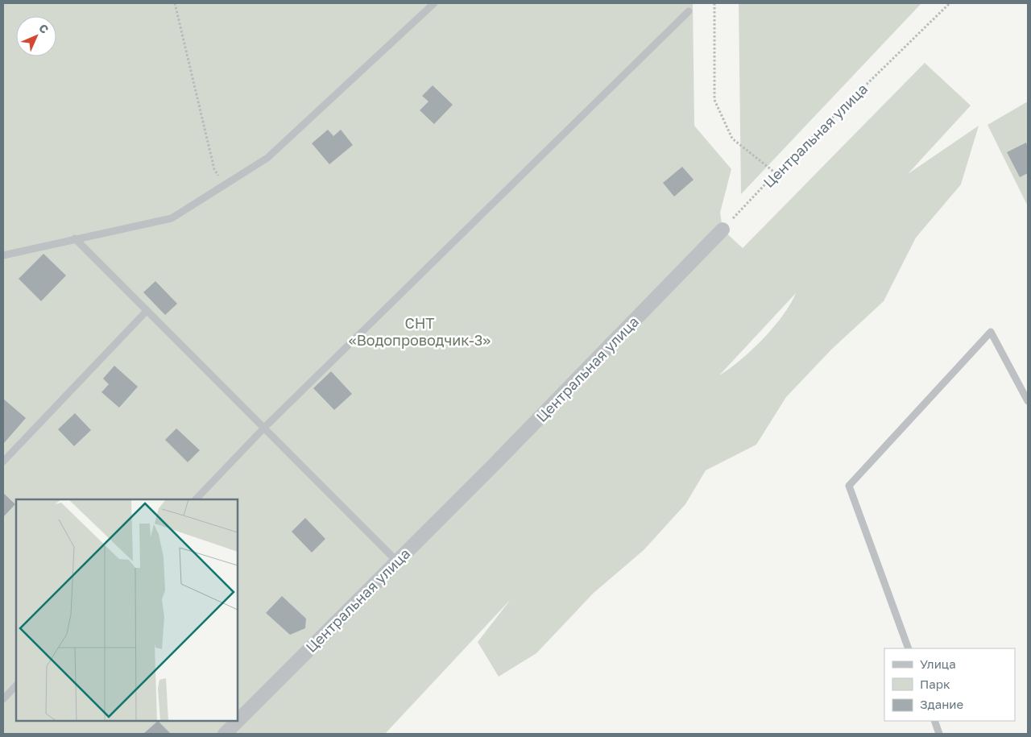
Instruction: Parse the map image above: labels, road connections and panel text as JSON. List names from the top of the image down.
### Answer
{
  "streets": {
    "street": ["Центральная улица"]
  },
  "parks": ["СНТ «Водопроводчик-3»"],
  "legend": ["Улица", "Парк", "Здание"],
  "north": "top right"
}
